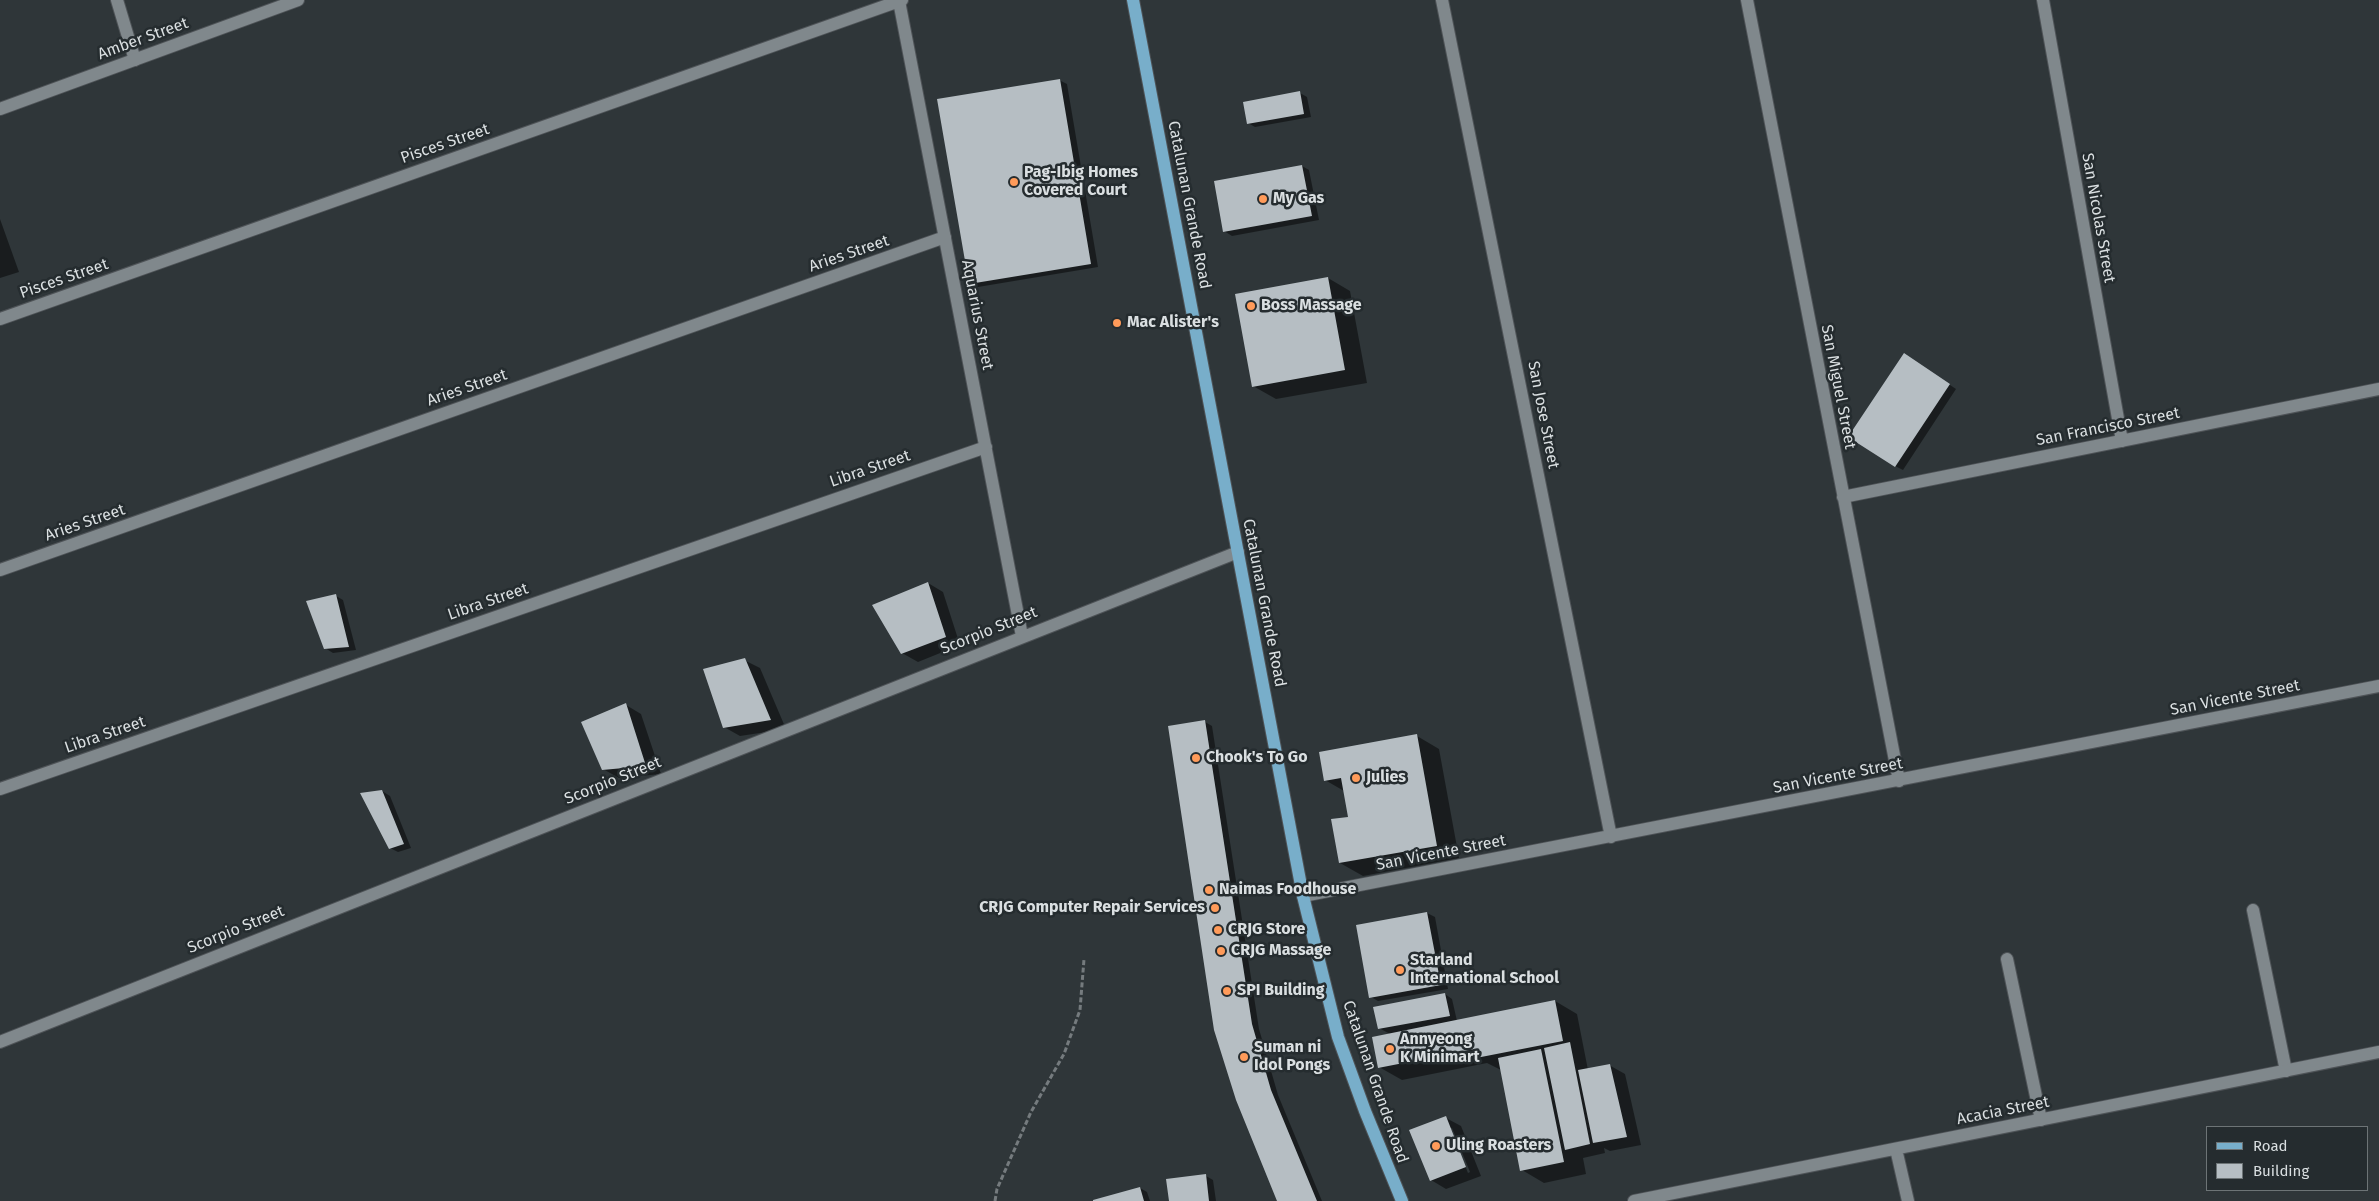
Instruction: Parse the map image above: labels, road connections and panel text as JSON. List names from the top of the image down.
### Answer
{
  "streets": {
    "main road": ["Catalunan Grande Road"],
    "street": [
      "Amber Street",
      "Pisces Street",
      "San Nicolas Street",
      "Aries Street",
      "Aquarius Street",
      "San Miguel Street",
      "San Jose Street",
      "San Francisco Street",
      "Libra Street",
      "Scorpio Street",
      "San Vicente Street",
      "Acacia Street"
    ]
  },
  "crossings": [
    ["Pisces Street", "Aquarius Street"],
    ["Catalunan Grande Road", "Scorpio Street"],
    ["Catalunan Grande Road", "San Vicente Street"],
    ["San Nicolas Street", "San Francisco Street"],
    ["Aries Street", "Aquarius Street"],
    ["Aquarius Street", "Libra Street"],
    ["Aquarius Street", "Scorpio Street"],
    ["San Miguel Street", "San Francisco Street"],
    ["San Miguel Street", "San Vicente Street"],
    ["San Jose Street", "San Vicente Street"]
  ],
  "places": [
    "Pag-Ibig Homes Covered Court",
    "My Gas",
    "Boss Massage",
    "Mac Alister's",
    "Chook's To Go",
    "Julies",
    "Naimas Foodhouse",
    "CRJG Computer Repair Services",
    "CRJG Store",
    "CRJG Massage",
    "Starland International School",
    "SPI Building",
    "Annyeong K Minimart",
    "Suman ni Idol Pongs",
    "Uling Roasters"
  ],
  "legend": ["Road", "Building"]
}
